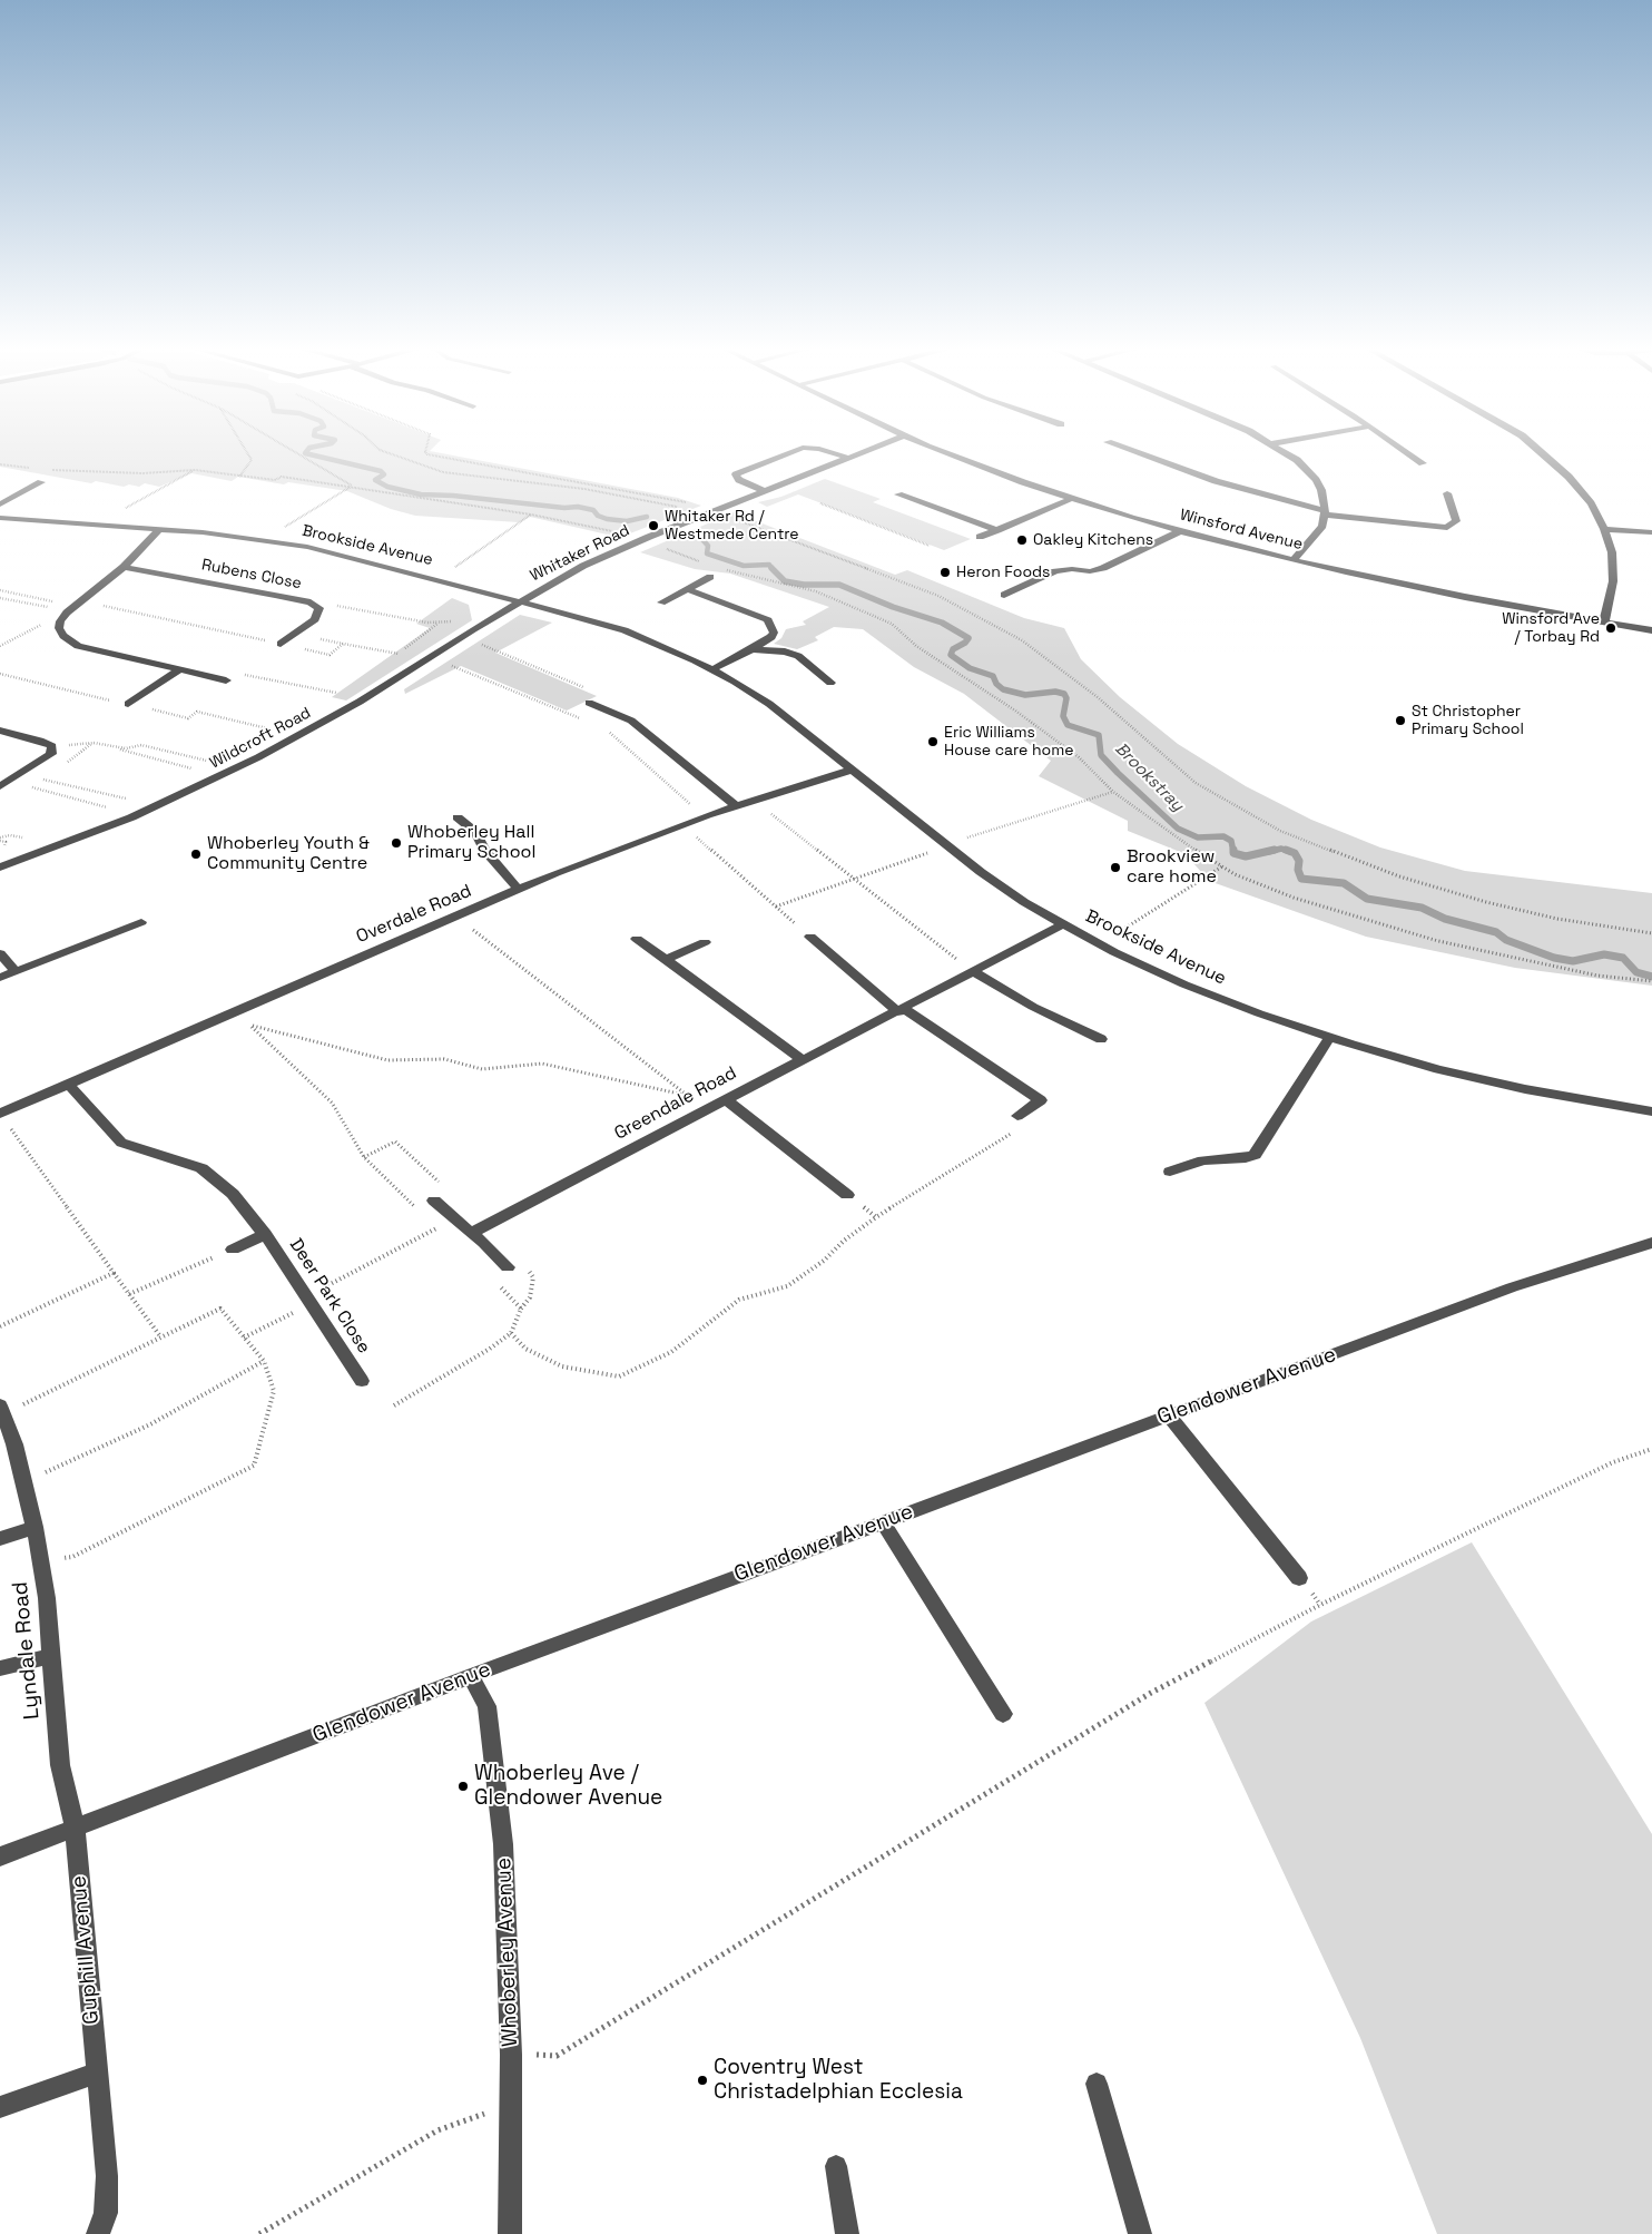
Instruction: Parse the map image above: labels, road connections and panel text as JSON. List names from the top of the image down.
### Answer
{
  "streets": {
    "street": [
      "Winsford Avenue",
      "Brookside Avenue",
      "Whitaker Road",
      "Rubens Close",
      "Wildcroft Road",
      "Overdale Road",
      "Greendale Road",
      "Deer Park Close",
      "Glendower Avenue",
      "Lyndale Road",
      "Guphill Avenue",
      "Whoberley Avenue"
    ]
  },
  "crossings": [
    ["Brookside Avenue", "Whitaker Road"],
    ["Brookside Avenue", "Wildcroft Road"],
    ["Brookside Avenue", "Overdale Road"],
    ["Brookside Avenue", "Greendale Road"],
    ["Whitaker Road", "Wildcroft Road"],
    ["Overdale Road", "Deer Park Close"],
    ["Glendower Avenue", "Lyndale Road"],
    ["Glendower Avenue", "Guphill Avenue"],
    ["Glendower Avenue", "Whoberley Avenue"],
    ["Lyndale Road", "Guphill Avenue"]
  ],
  "water": ["Brookstray"],
  "places": [
    "Whitaker Rd / Westmede Centre",
    "Oakley Kitchens",
    "Heron Foods",
    "Winsford Ave / Torbay Rd",
    "St Christopher Primary School",
    "Eric Williams House care home",
    "Whoberley Hall Primary School",
    "Whoberley Youth & Community Centre",
    "Brookview care home",
    "Whoberley Ave / Glendower Avenue",
    "Coventry West Christadelphian Ecclesia"
  ]
}
